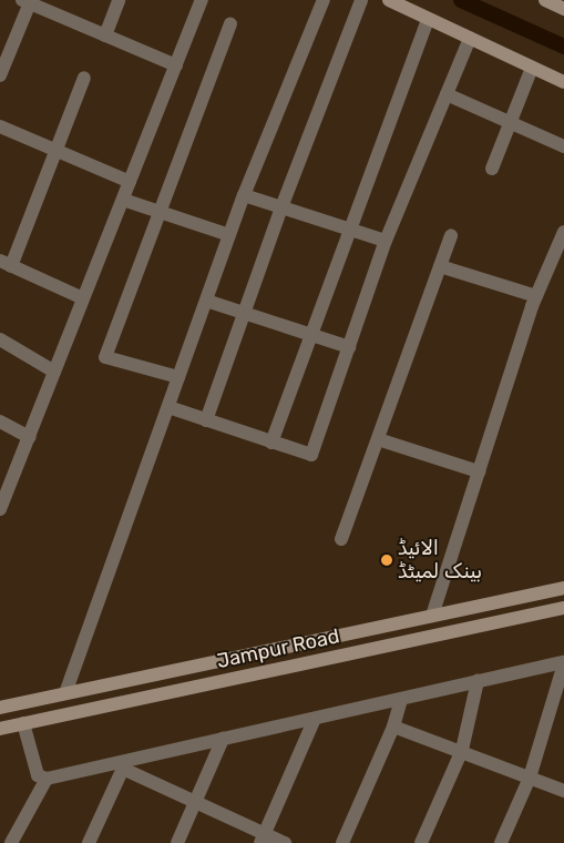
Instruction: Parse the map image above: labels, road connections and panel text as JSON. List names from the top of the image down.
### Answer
{
  "streets": {
    "main road": ["Jampur Road"]
  },
  "places": ["الائیڈ بینک لمیٹڈ"]
}
